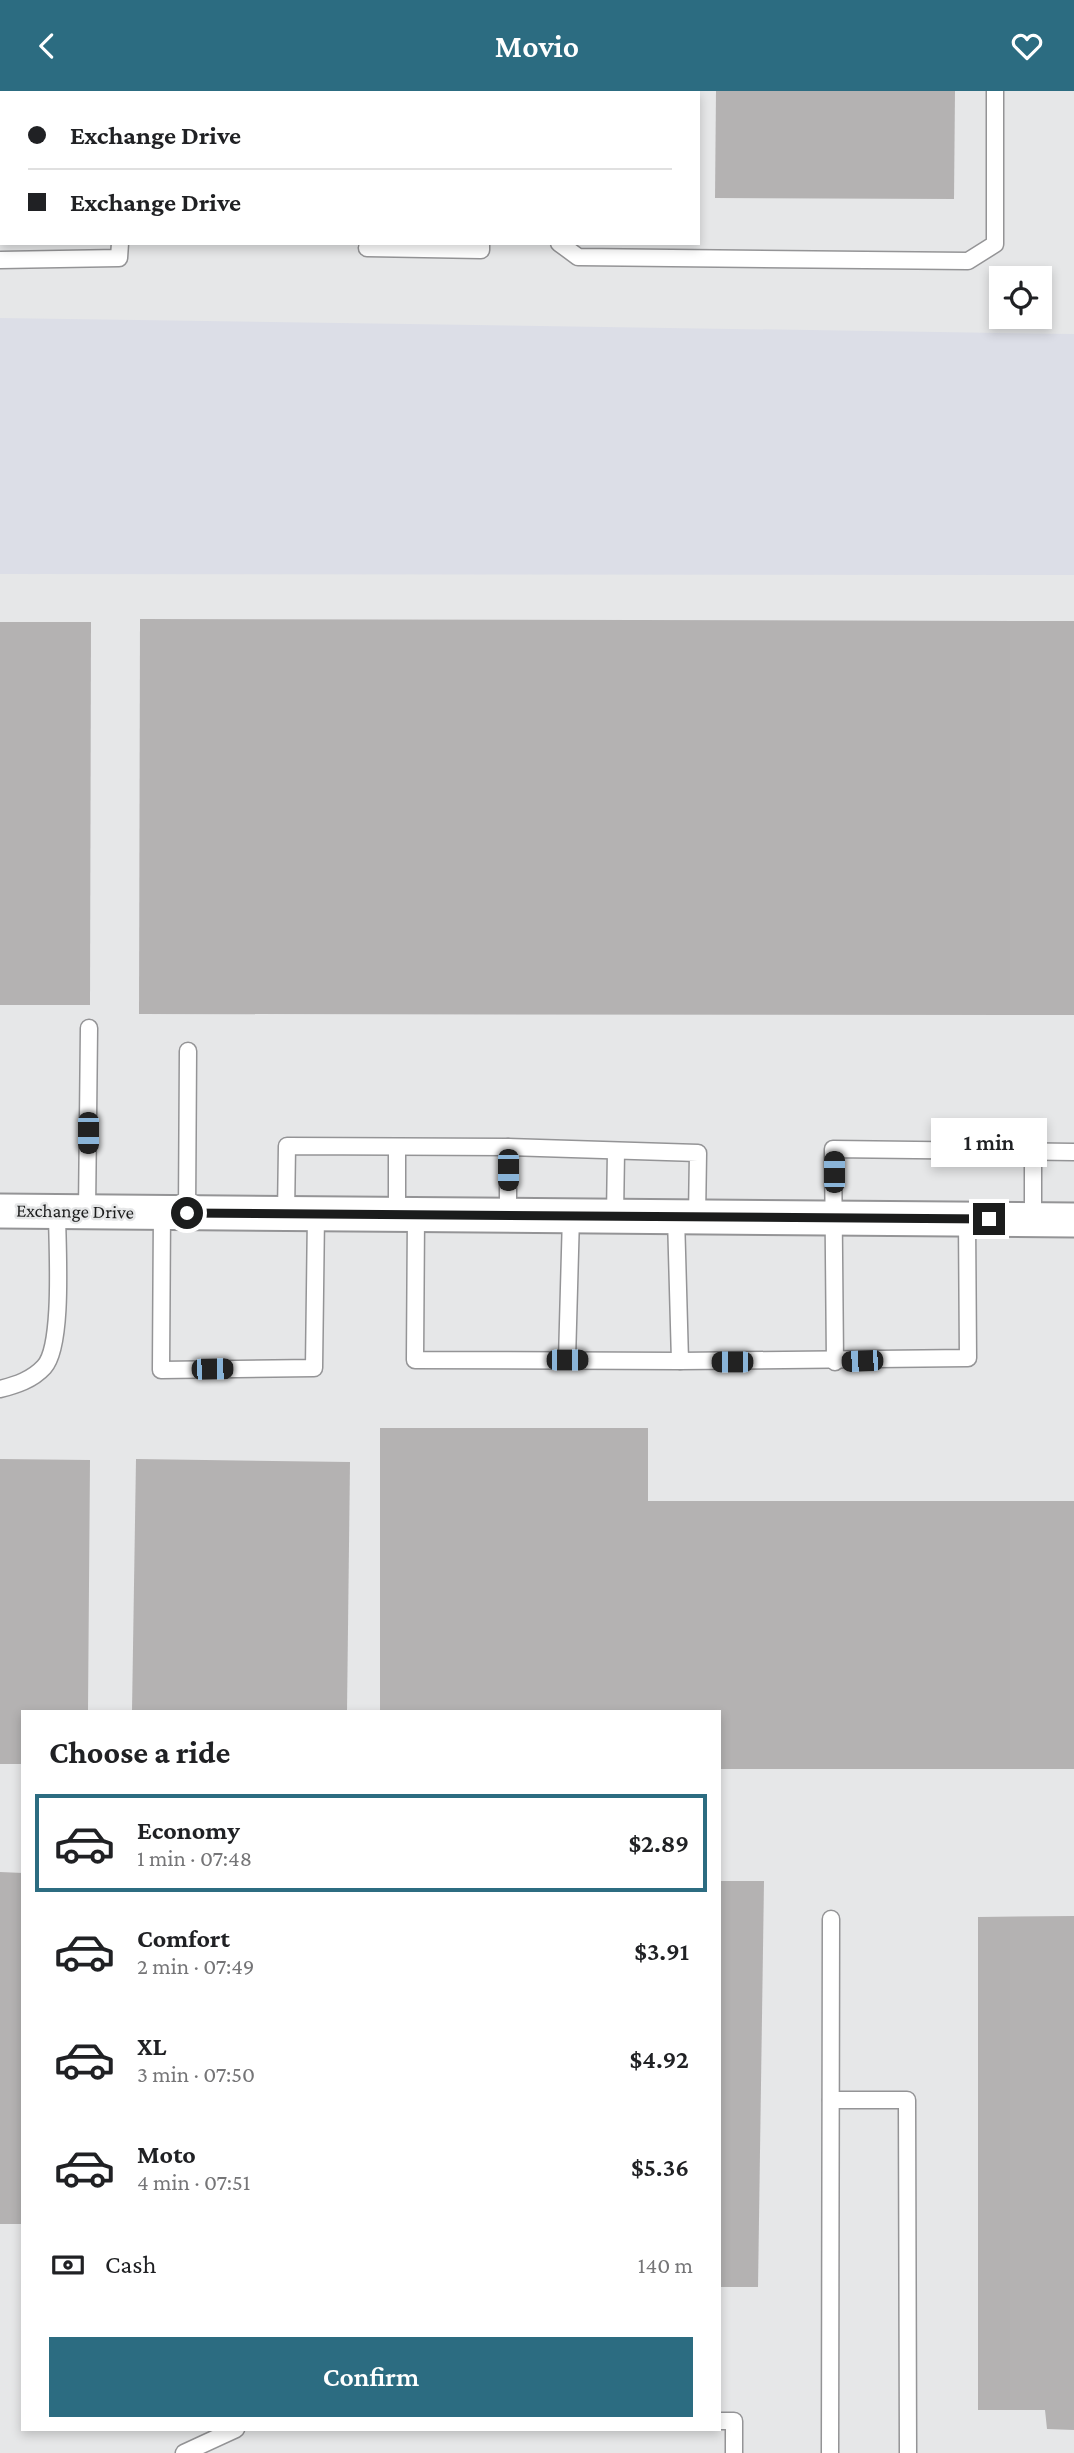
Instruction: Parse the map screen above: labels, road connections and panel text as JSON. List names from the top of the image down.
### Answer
{
  "streets": {
    "street": ["Exchange Drive"]
  },
  "page": {
    "header": "Movio",
    "banner": ["Exchange Drive", "Exchange Drive"],
    "bubble": "1 min",
    "heading": "Choose a ride",
    "list": [
      {
        "name": "Economy",
        "note": "1 min · 07:48",
        "value": "$2.89"
      },
      {
        "name": "Comfort",
        "note": "2 min · 07:49",
        "value": "$3.91"
      },
      {
        "name": "XL",
        "note": "3 min · 07:50",
        "value": "$4.92"
      },
      {
        "name": "Moto",
        "note": "4 min · 07:51",
        "value": "$5.36"
      }
    ],
    "pay": ["Cash", "140 m"],
    "buttons": "Confirm"
  }
}
